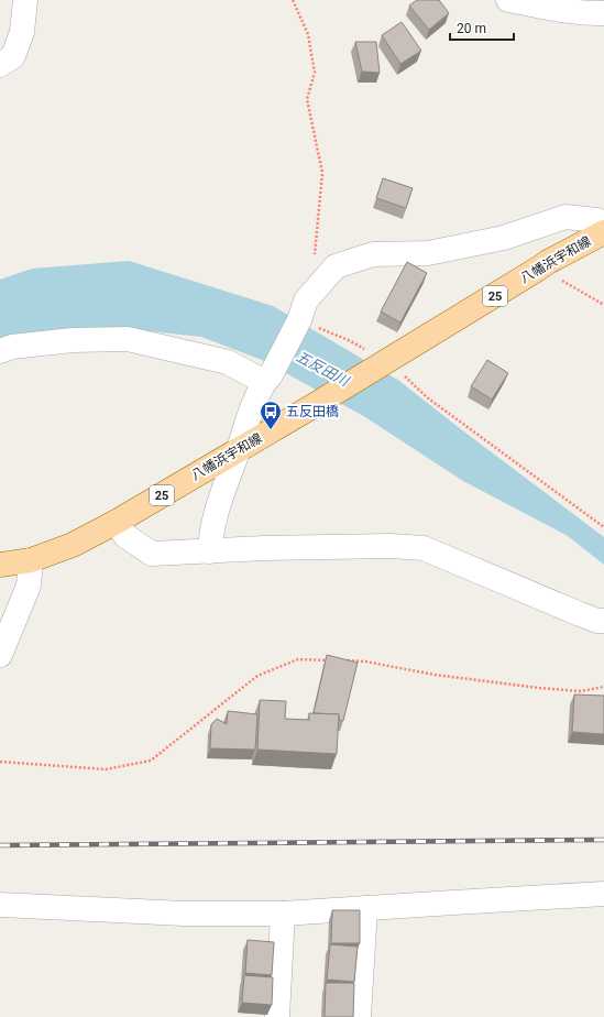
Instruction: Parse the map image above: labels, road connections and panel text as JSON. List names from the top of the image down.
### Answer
{
  "streets": {
    "main road": ["八幡浜宇和線", "25"]
  },
  "water": ["五反田川"],
  "places": {
    "bus stop": ["五反田橋"]
  },
  "scale_bar": "20 m"
}
